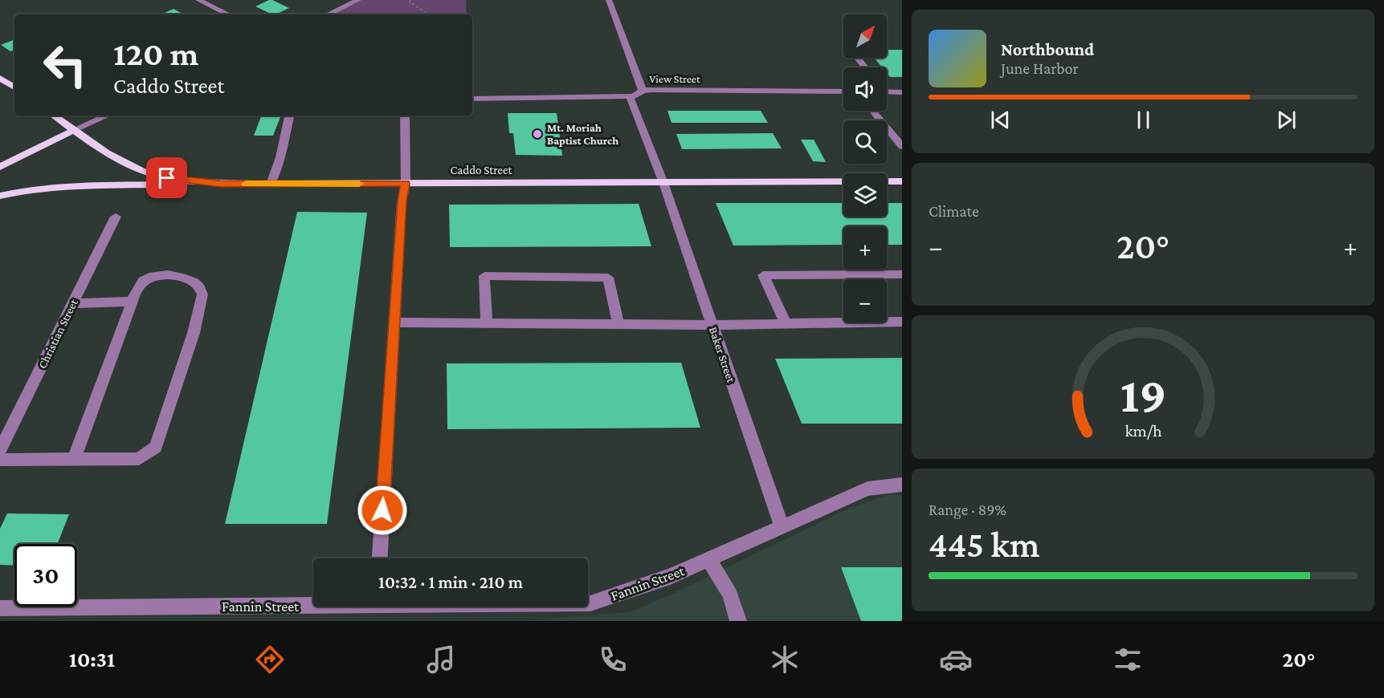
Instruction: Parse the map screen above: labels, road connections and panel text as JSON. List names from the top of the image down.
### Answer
{
  "streets": {
    "main road": ["Caddo Street"],
    "street": [
      "View Street",
      "Christian Street",
      "Baker Street",
      "Fannin Street"
    ]
  },
  "crossings": [
    ["View Street", "Baker Street"],
    ["Caddo Street", "Baker Street"],
    ["Baker Street", "Fannin Street"]
  ],
  "places": ["Mt. Moriah Baptist Church"],
  "north": "top right",
  "page": {
    "map_buttons": ["+", "−"],
    "turn": ["120 m", "Caddo Street"],
    "song": ["Northbound", "June Harbor"],
    "tile": [
      "Climate",
      ["Range · 89%", "445 km"]
    ],
    "heat": ["−", "20°", "+"],
    "limit": "30",
    "trip": "10:32 · 1 min · 210 m",
    "tabs": ["10:31", "20°"],
    "gauge": ["19", "km/h"]
  }
}
